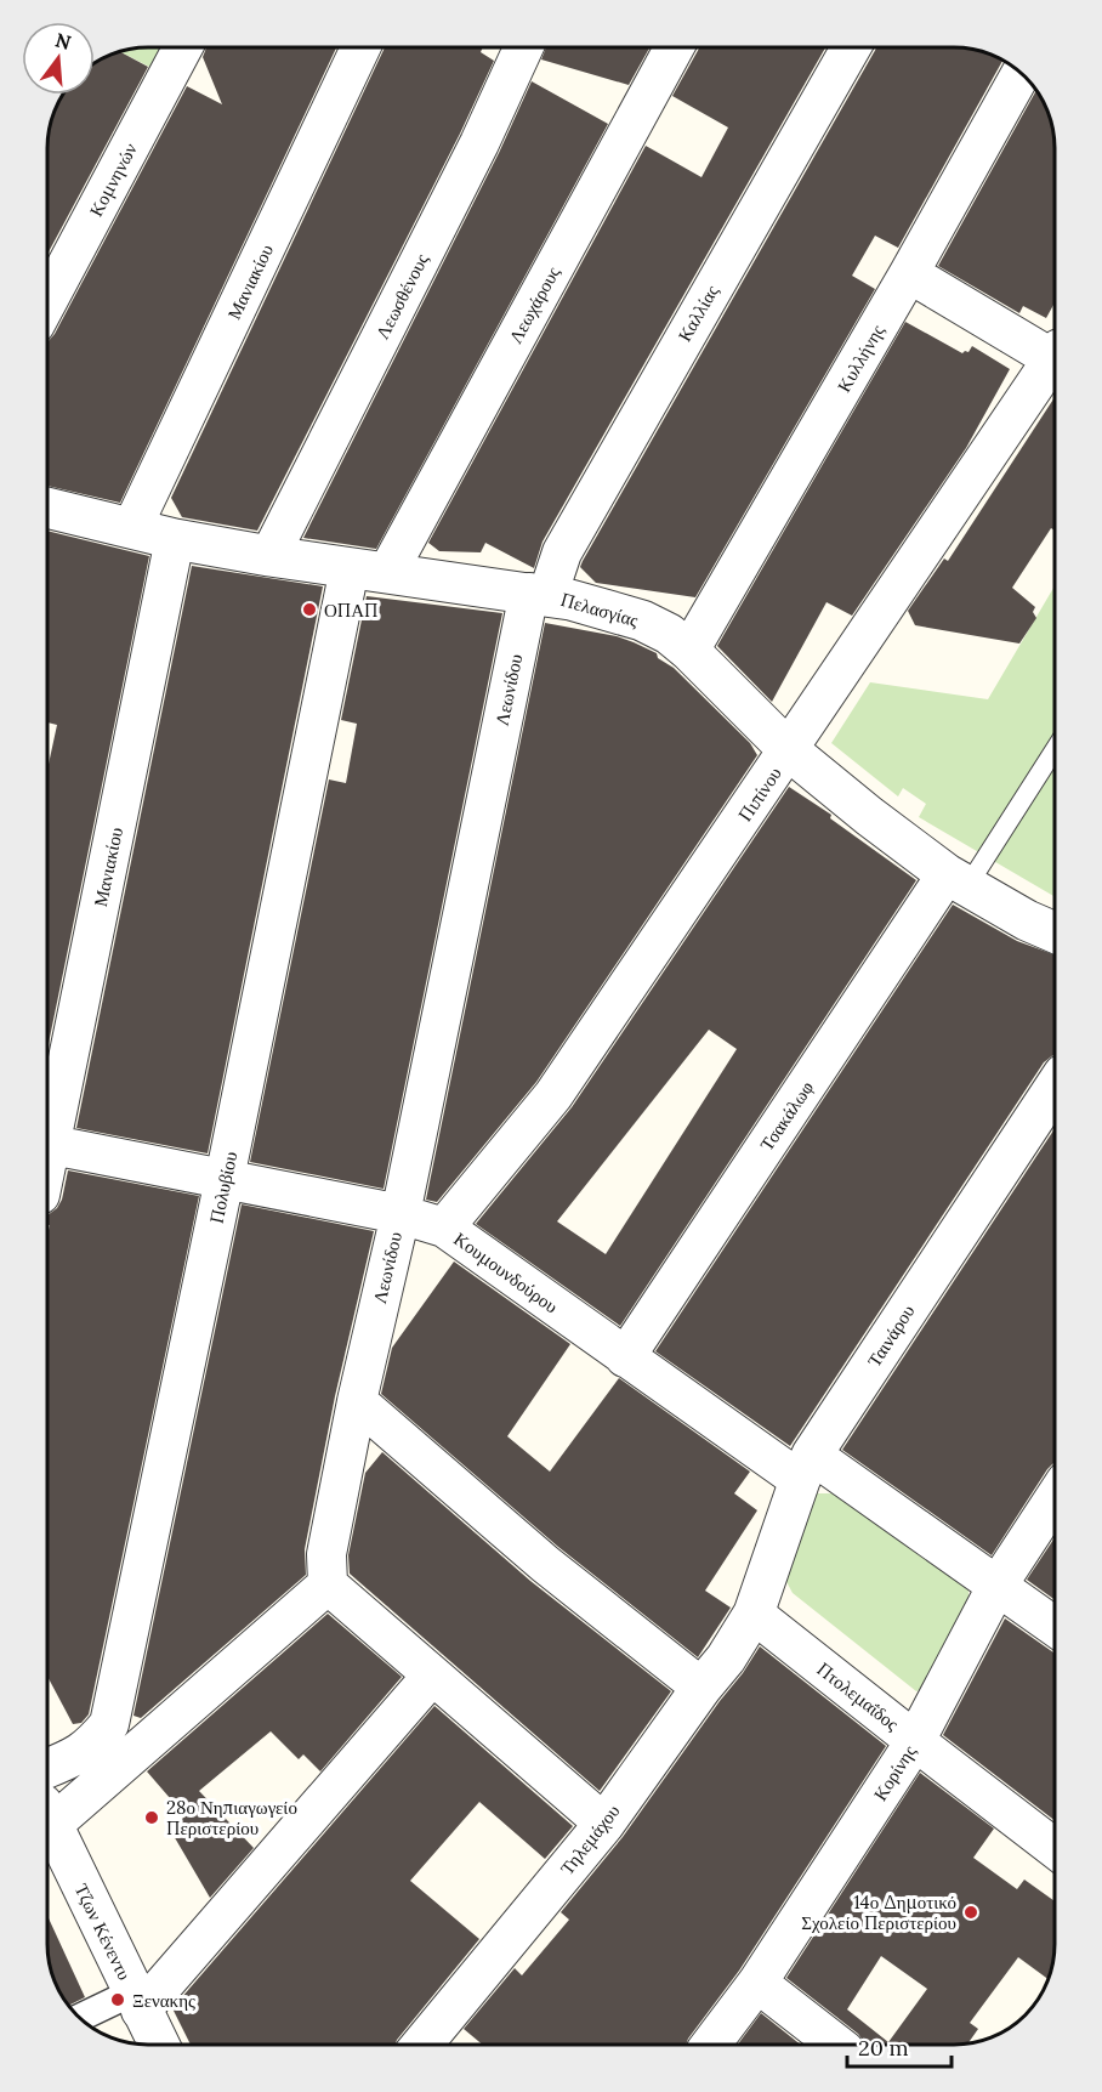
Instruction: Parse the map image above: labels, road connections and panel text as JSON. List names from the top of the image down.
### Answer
{
  "streets": {
    "street": [
      "Κομνηνών",
      "Μανιακίου",
      "Λεωσθένους",
      "Λεωχάρους",
      "Καλλίας",
      "Κυλλήνης",
      "Πελασγίας",
      "Λεωνίδου",
      "Πιπίνου",
      "Τσακάλωφ",
      "Πολυβίου",
      "Κουμουνδούρου",
      "Ταινάρου",
      "Πτολεμαΐδος",
      "Κορίνης",
      "Τηλεμάχου",
      "Τζων Κένεντυ"
    ]
  },
  "crossings": [
    ["Μανιακίου", "Πελασγίας"],
    ["Λεωσθένους", "Πελασγίας"],
    ["Λεωχάρους", "Πελασγίας"],
    ["Λεωχάρους", "Πολυβίου"],
    ["Καλλίας", "Πελασγίας"],
    ["Καλλίας", "Λεωνίδου"],
    ["Κυλλήνης", "Πελασγίας"],
    ["Πελασγίας", "Λεωνίδου"],
    ["Πελασγίας", "Πιπίνου"],
    ["Πελασγίας", "Τσακάλωφ"],
    ["Πελασγίας", "Πολυβίου"],
    ["Λεωνίδου", "Κουμουνδούρου"],
    ["Πιπίνου", "Κουμουνδούρου"],
    ["Τσακάλωφ", "Κουμουνδούρου"],
    ["Πολυβίου", "Κουμουνδούρου"],
    ["Κουμουνδούρου", "Ταινάρου"],
    ["Κουμουνδούρου", "Κορίνης"],
    ["Ταινάρου", "Πτολεμαΐδος"],
    ["Ταινάρου", "Τηλεμάχου"],
    ["Πτολεμαΐδος", "Κορίνης"],
    ["Πτολεμαΐδος", "Τηλεμάχου"]
  ],
  "places": [
    "ΟΠΑΠ",
    "28ο Νηπιαγωγείο Περιστερίου",
    "14ο Δημοτικό Σχολείο Περιστερίου",
    "Ξενακης"
  ],
  "scale_bar": "20 m",
  "north": "top"
}
